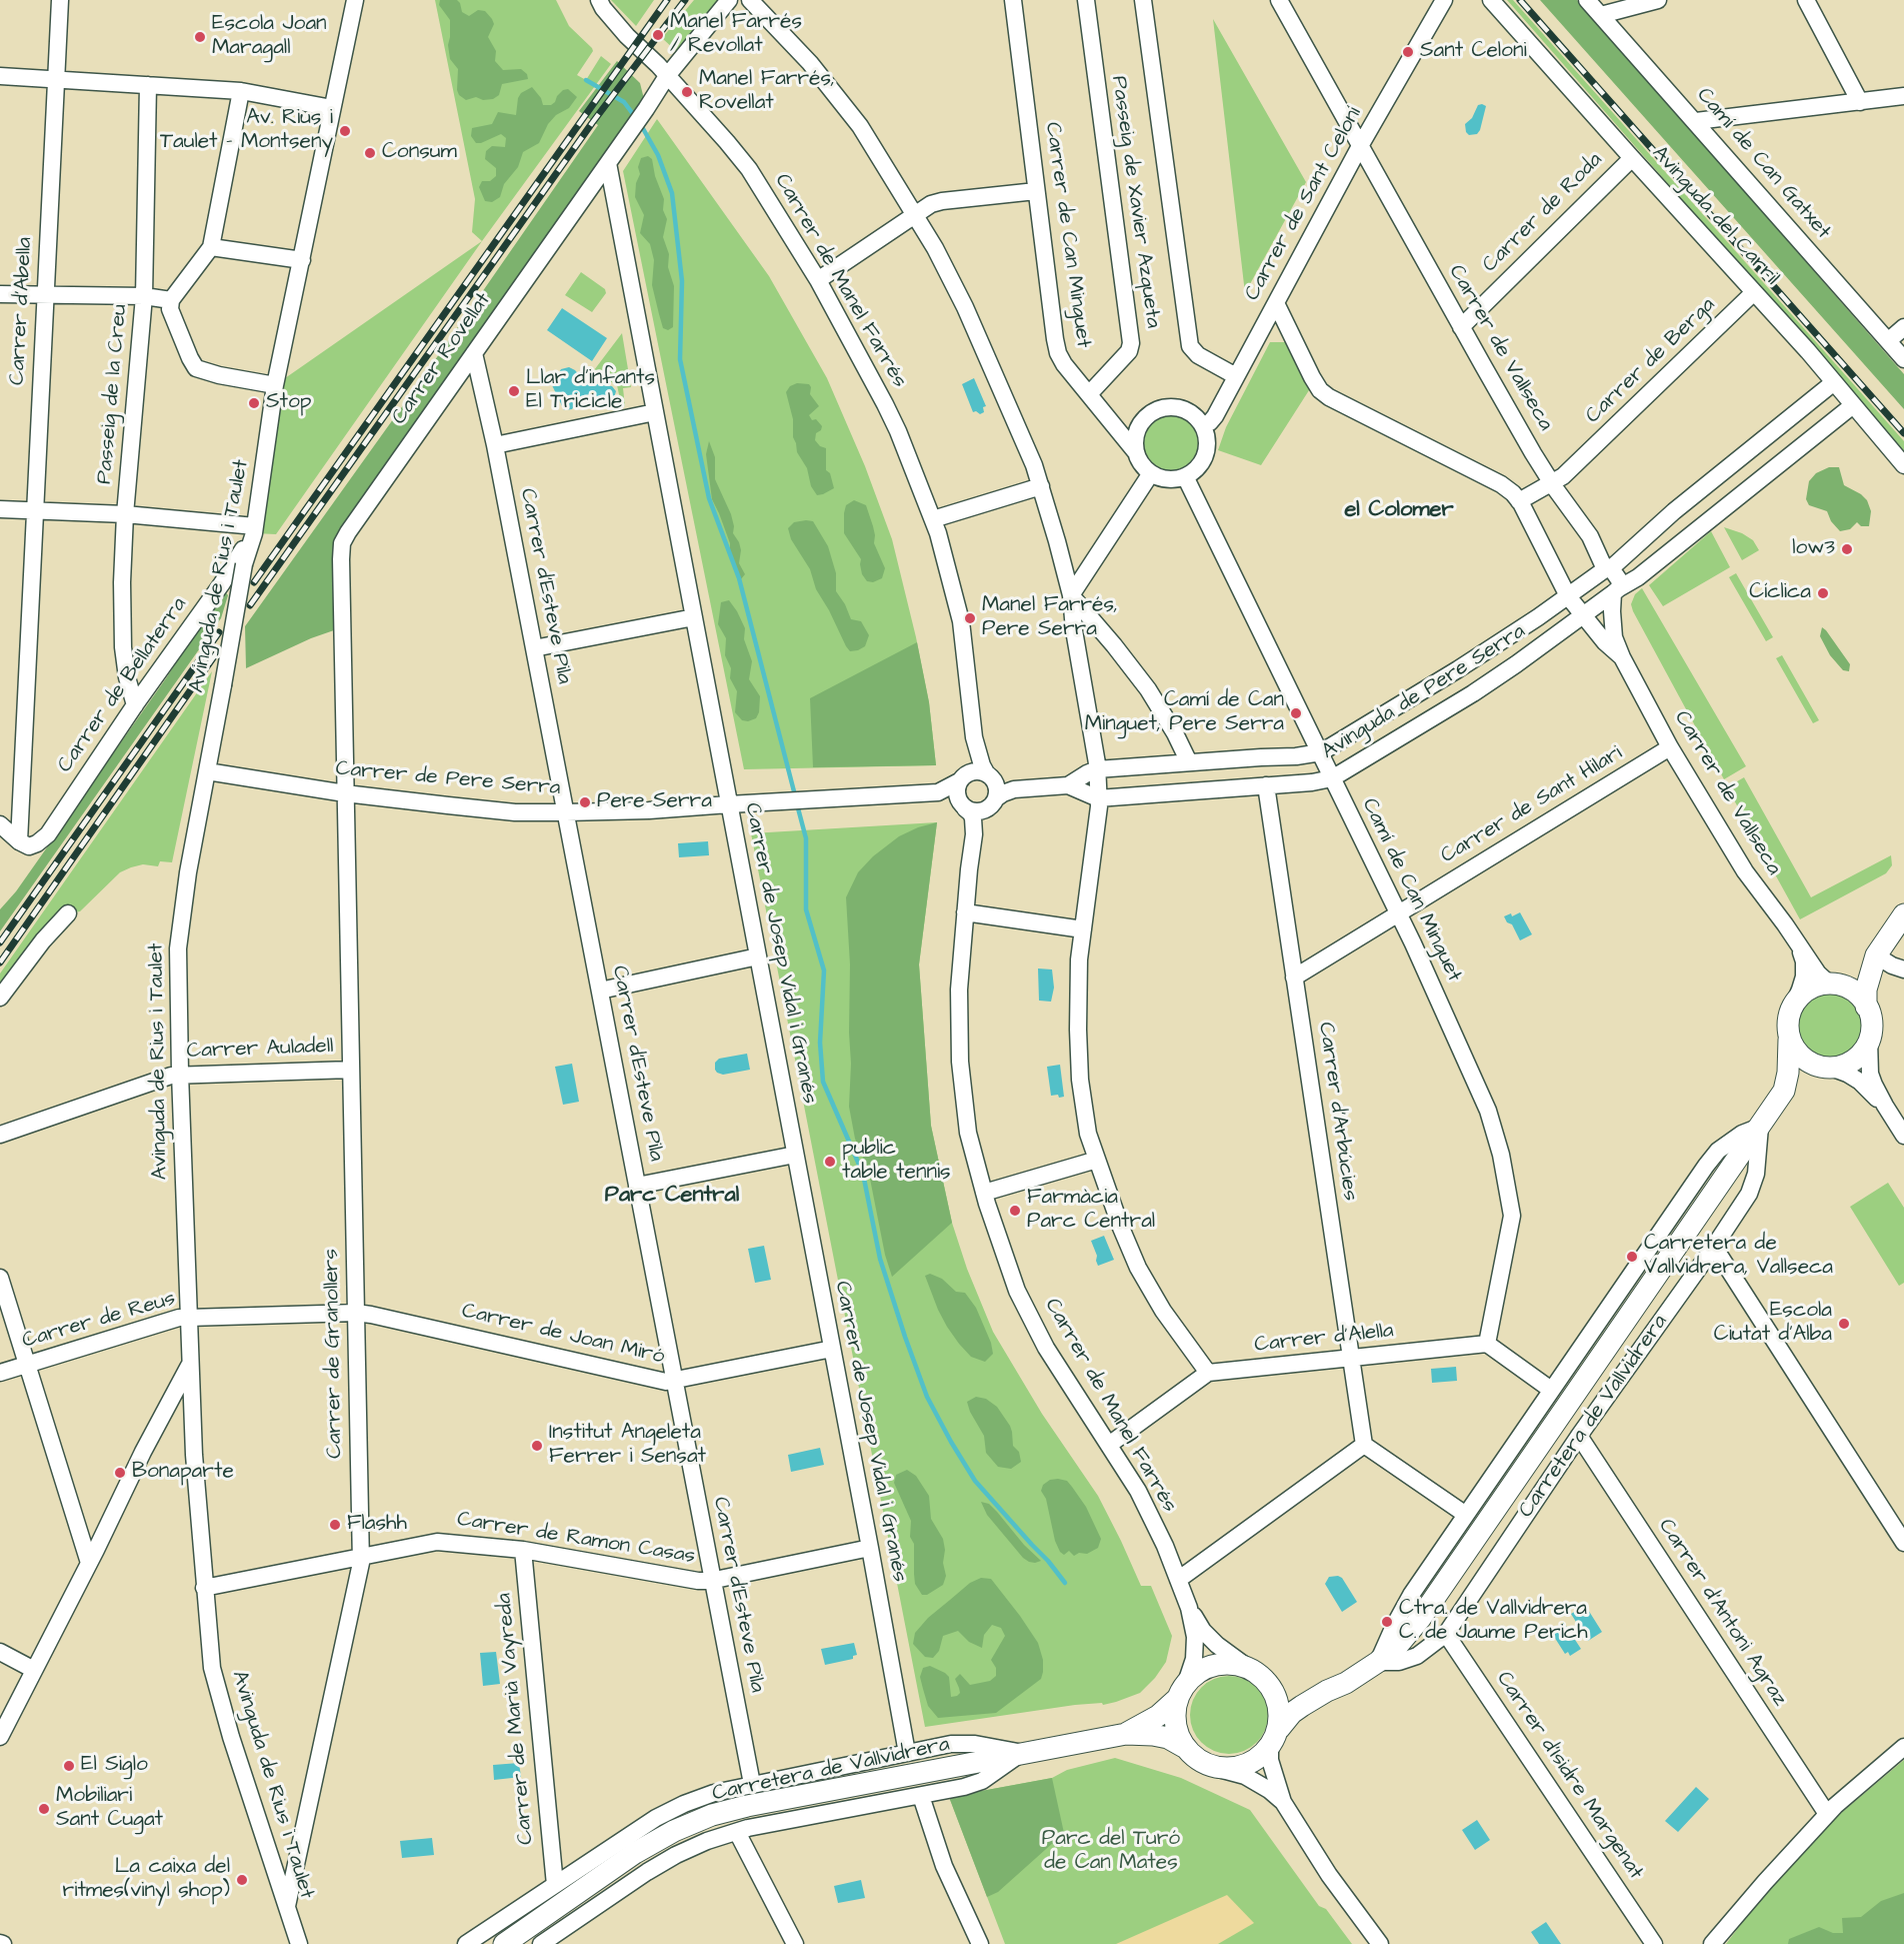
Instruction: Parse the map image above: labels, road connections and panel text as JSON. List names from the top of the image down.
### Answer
{
  "streets": {
    "main road": ["Carretera de Vallvidrera"],
    "street": [
      "Camí de Can Gatxet",
      "Passeig de Xavier Azqueta",
      "Carrer de Sant Celoni",
      "Carrer de Roda",
      "Avinguda del Carril",
      "Carrer de Can Minguet",
      "Carrer de Manel Farrés",
      "Carrer d'Abella",
      "Carrer de Vallseca",
      "Carrer Rovellat",
      "Carrer de Berga",
      "Passeig de la Creu",
      "Avinguda de Rius i Taulet",
      "Carrer d'Esteve Pila",
      "Carrer de Bellaterra",
      "Avinguda de Pere Serra",
      "Carrer de Pere Serra",
      "Carrer de Sant Hilari",
      "Camí de Can Minguet",
      "Carrer de Josep Vidal i Granés",
      "Carrer Auladell",
      "Carrer d'Arbúcies",
      "Carrer de Reus",
      "Carrer de Joan Miró",
      "Carrer d'Alella",
      "Carrer de Granollers",
      "Carrer de Ramon Casas",
      "Carrer d'Antoni Agraz",
      "Carrer de Marià Vayreda",
      "Carrer d'Isidre Margenat"
    ]
  },
  "crossings": [
    ["Passeig de Xavier Azqueta", "Carrer de Sant Celoni"],
    ["Passeig de Xavier Azqueta", "Carrer de Can Minguet"],
    ["Carrer de Sant Celoni", "Carrer de Can Minguet"],
    ["Carrer de Sant Celoni", "Carrer de Vallseca"],
    ["Carrer de Sant Celoni", "Camí de Can Minguet"],
    ["Carrer de Roda", "Avinguda del Carril"],
    ["Carrer de Roda", "Carrer de Vallseca"],
    ["Avinguda del Carril", "Carrer de Berga"],
    ["Carrer de Can Minguet", "Camí de Can Minguet"],
    ["Carrer de Manel Farrés", "Carrer Rovellat"],
    ["Carrer de Manel Farrés", "Avinguda de Pere Serra"],
    ["Carrer de Manel Farrés", "Carrer de Pere Serra"],
    ["Carrer de Manel Farrés", "Carretera de Vallvidrera"],
    ["Carrer d'Abella", "Carrer de Bellaterra"],
    ["Carrer de Vallseca", "Carrer de Berga"],
    ["Carrer de Vallseca", "Avinguda de Pere Serra"],
    ["Carrer de Vallseca", "Carrer de Sant Hilari"],
    ["Carrer de Vallseca", "Carretera de Vallvidrera"],
    ["Carrer Rovellat", "Carrer d'Esteve Pila"],
    ["Carrer Rovellat", "Carrer de Pere Serra"],
    ["Carrer Rovellat", "Carrer de Josep Vidal i Granés"],
    ["Carrer Rovellat", "Carrer de Granollers"],
    ["Passeig de la Creu", "Carrer de Bellaterra"],
    ["Avinguda de Rius i Taulet", "Carrer de Bellaterra"],
    ["Avinguda de Rius i Taulet", "Carrer de Pere Serra"],
    ["Avinguda de Rius i Taulet", "Carrer Auladell"],
    ["Avinguda de Rius i Taulet", "Carrer de Reus"],
    ["Avinguda de Rius i Taulet", "Carrer de Granollers"],
    ["Avinguda de Rius i Taulet", "Carrer de Ramon Casas"],
    ["Carrer d'Esteve Pila", "Carrer de Pere Serra"],
    ["Carrer d'Esteve Pila", "Carrer de Joan Miró"],
    ["Carrer d'Esteve Pila", "Carretera de Vallvidrera"],
    ["Carrer d'Esteve Pila", "Carrer de Ramon Casas"],
    ["Avinguda de Pere Serra", "Carrer de Pere Serra"],
    ["Avinguda de Pere Serra", "Camí de Can Minguet"],
    ["Avinguda de Pere Serra", "Carrer d'Arbúcies"],
    ["Carrer de Pere Serra", "Carrer de Josep Vidal i Granés"],
    ["Carrer de Pere Serra", "Carrer de Granollers"],
    ["Carrer de Sant Hilari", "Camí de Can Minguet"],
    ["Carrer de Sant Hilari", "Carrer d'Arbúcies"],
    ["Camí de Can Minguet", "Carrer d'Alella"],
    ["Carrer de Josep Vidal i Granés", "Carrer de Joan Miró"],
    ["Carrer de Josep Vidal i Granés", "Carretera de Vallvidrera"],
    ["Carrer de Josep Vidal i Granés", "Carrer de Ramon Casas"],
    ["Carrer Auladell", "Carrer de Granollers"],
    ["Carrer d'Arbúcies", "Carrer d'Alella"],
    ["Carrer de Reus", "Carrer de Joan Miró"],
    ["Carrer de Reus", "Carrer de Granollers"],
    ["Carrer de Joan Miró", "Carrer de Granollers"],
    ["Carrer de Granollers", "Carrer de Ramon Casas"],
    ["Carretera de Vallvidrera", "Carrer d'Antoni Agraz"],
    ["Carretera de Vallvidrera", "Carrer de Marià Vayreda"],
    ["Carretera de Vallvidrera", "Carrer d'Isidre Margenat"],
    ["Carrer de Ramon Casas", "Carrer de Marià Vayreda"]
  ],
  "districts": ["el Colomer", "Parc Central"],
  "parks": ["Parc del Turó de Can Mates"],
  "places": [
    "Manel Farrés / Revollat",
    "Escola Joan Maragall",
    "Sant Celoni",
    "Manel Farrés, Rovellat",
    "Av. Rius i Taulet - Montseny",
    "Consum",
    "Llar d'infants El Tricicle",
    "Stop",
    "low3",
    "Cíclica",
    "Manel Farrés, Pere Serra",
    "Camí de Can Minguet, Pere Serra",
    "Pere Serra",
    "public table tennis",
    "Farmàcia Parc Central",
    "Carretera de Vallvidrera, Vallseca",
    "Escola Ciutat d'Alba",
    "Institut Angeleta Ferrer i Sensat",
    "Bonaparte",
    "Flashh",
    "Ctra. de Vallvidrera C. de Jaume Perich",
    "El Siglo",
    "Mobiliari Sant Cugat",
    "La caixa del ritmes(vinyl shop)"
  ]
}
